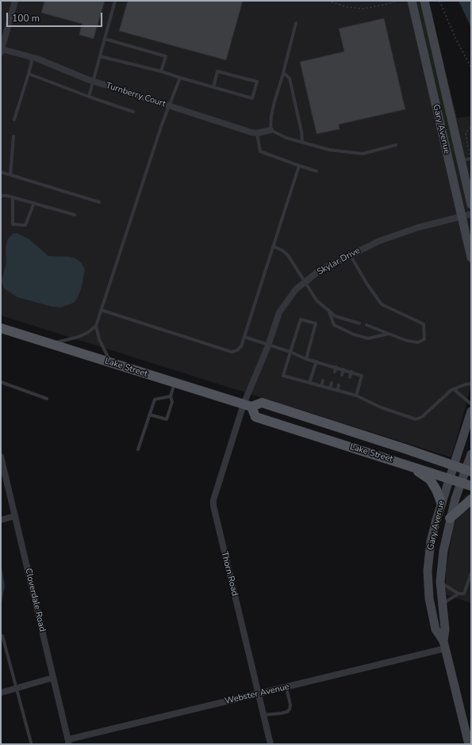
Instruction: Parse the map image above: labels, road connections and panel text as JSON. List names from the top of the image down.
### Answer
{
  "streets": {
    "main road": ["Gary Avenue", "Lake Street"],
    "street": [
      "Turnberry Court",
      "Skylar Drive",
      "Thorn Road",
      "Cloverdale Road",
      "Webster Avenue"
    ]
  },
  "crossings": [
    ["Gary Avenue", "Skylar Drive"],
    ["Gary Avenue", "Lake Street"],
    ["Gary Avenue", "Webster Avenue"],
    ["Skylar Drive", "Lake Street"],
    ["Skylar Drive", "Thorn Road"],
    ["Lake Street", "Thorn Road"],
    ["Thorn Road", "Webster Avenue"],
    ["Cloverdale Road", "Webster Avenue"]
  ],
  "scale_bar": "100 m"
}
